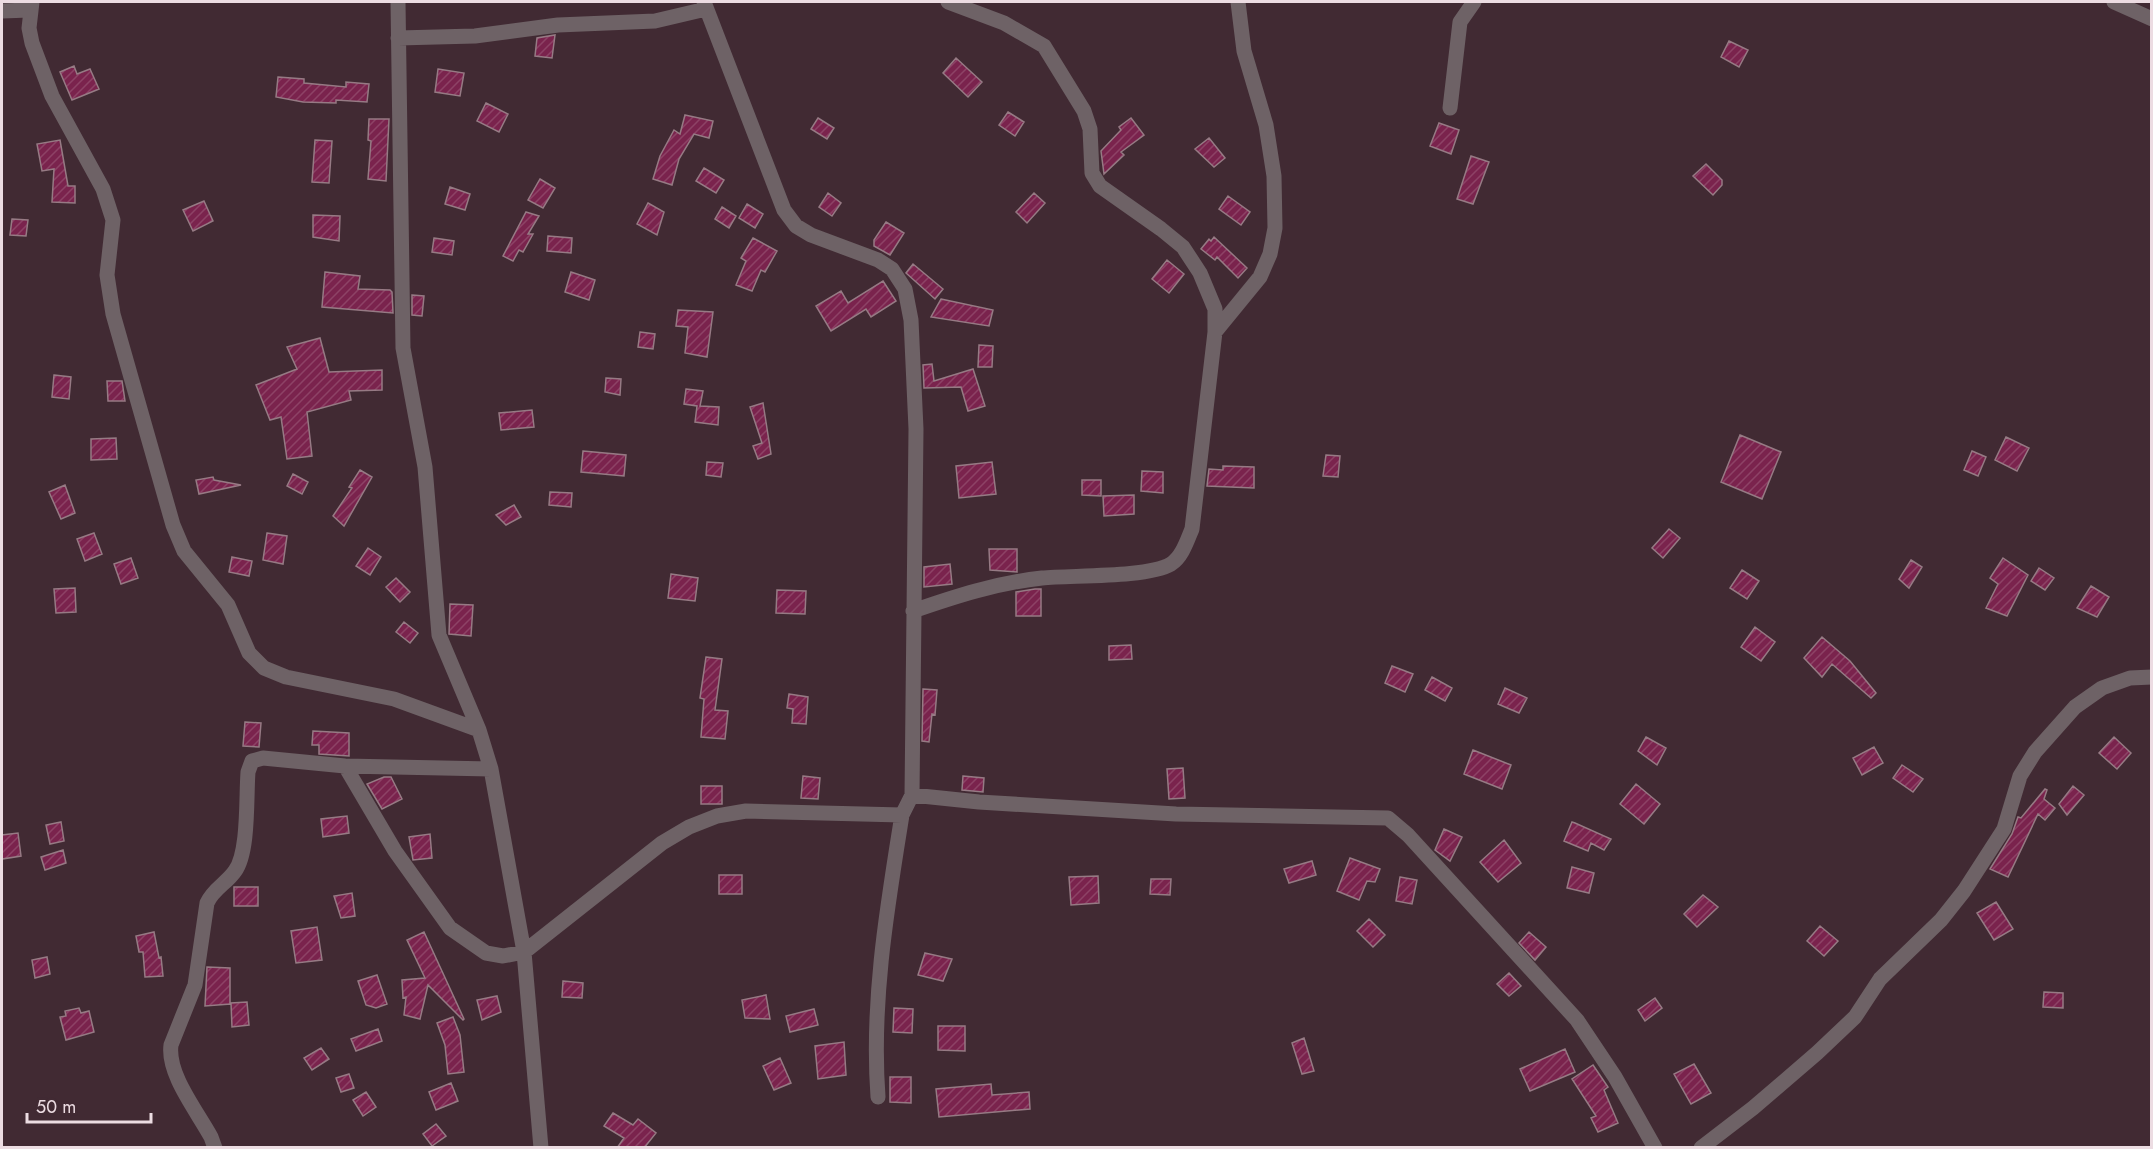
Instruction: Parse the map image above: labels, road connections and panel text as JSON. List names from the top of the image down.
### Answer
{
  "scale_bar": "50 m"
}
